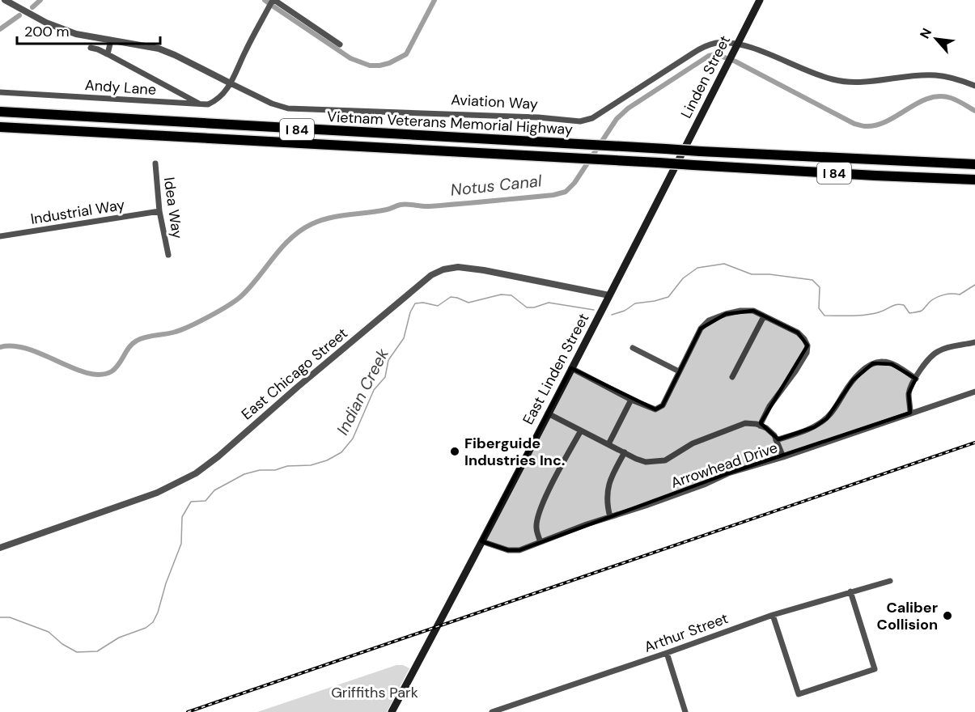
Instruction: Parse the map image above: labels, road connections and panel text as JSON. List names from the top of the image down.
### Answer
{
  "streets": {
    "highway": ["Vietnam Veterans Memorial Highway", "I 84"],
    "main road": ["Linden Street", "East Linden Street"],
    "street": [
      "Andy Lane",
      "Aviation Way",
      "Idea Way",
      "Industrial Way",
      "East Chicago Street",
      "Arrowhead Drive",
      "Arthur Street"
    ]
  },
  "crossings": [
    ["Linden Street", "Aviation Way"],
    ["Linden Street", "East Linden Street"],
    ["Idea Way", "Industrial Way"],
    ["East Linden Street", "East Chicago Street"],
    ["East Linden Street", "Arrowhead Drive"]
  ],
  "water": ["Notus Canal", "Indian Creek"],
  "parks": ["Griffiths Park"],
  "places": ["Fiberguide Industries Inc.", "Caliber Collision"],
  "scale_bar": "200 m",
  "north": "top left"
}
